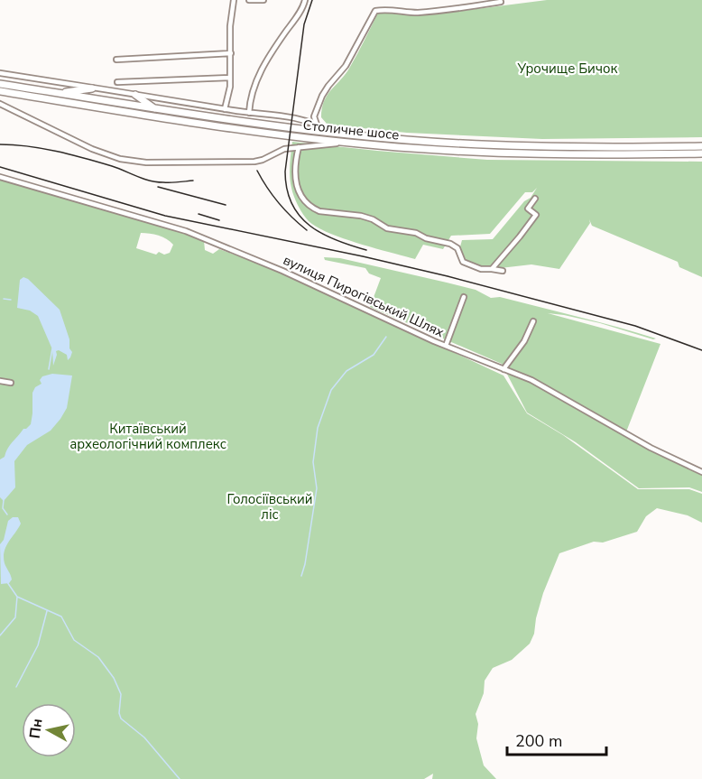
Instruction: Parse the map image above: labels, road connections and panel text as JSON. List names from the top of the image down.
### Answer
{
  "streets": {
    "highway": ["Столичне шосе"],
    "street": ["вулиця Пирогівський Шлях"]
  },
  "parks": ["Урочище Бичок", "Китаївський археологічний комплекс", "Голосіївський ліс"],
  "scale_bar": "200 m",
  "north": "left"
}
